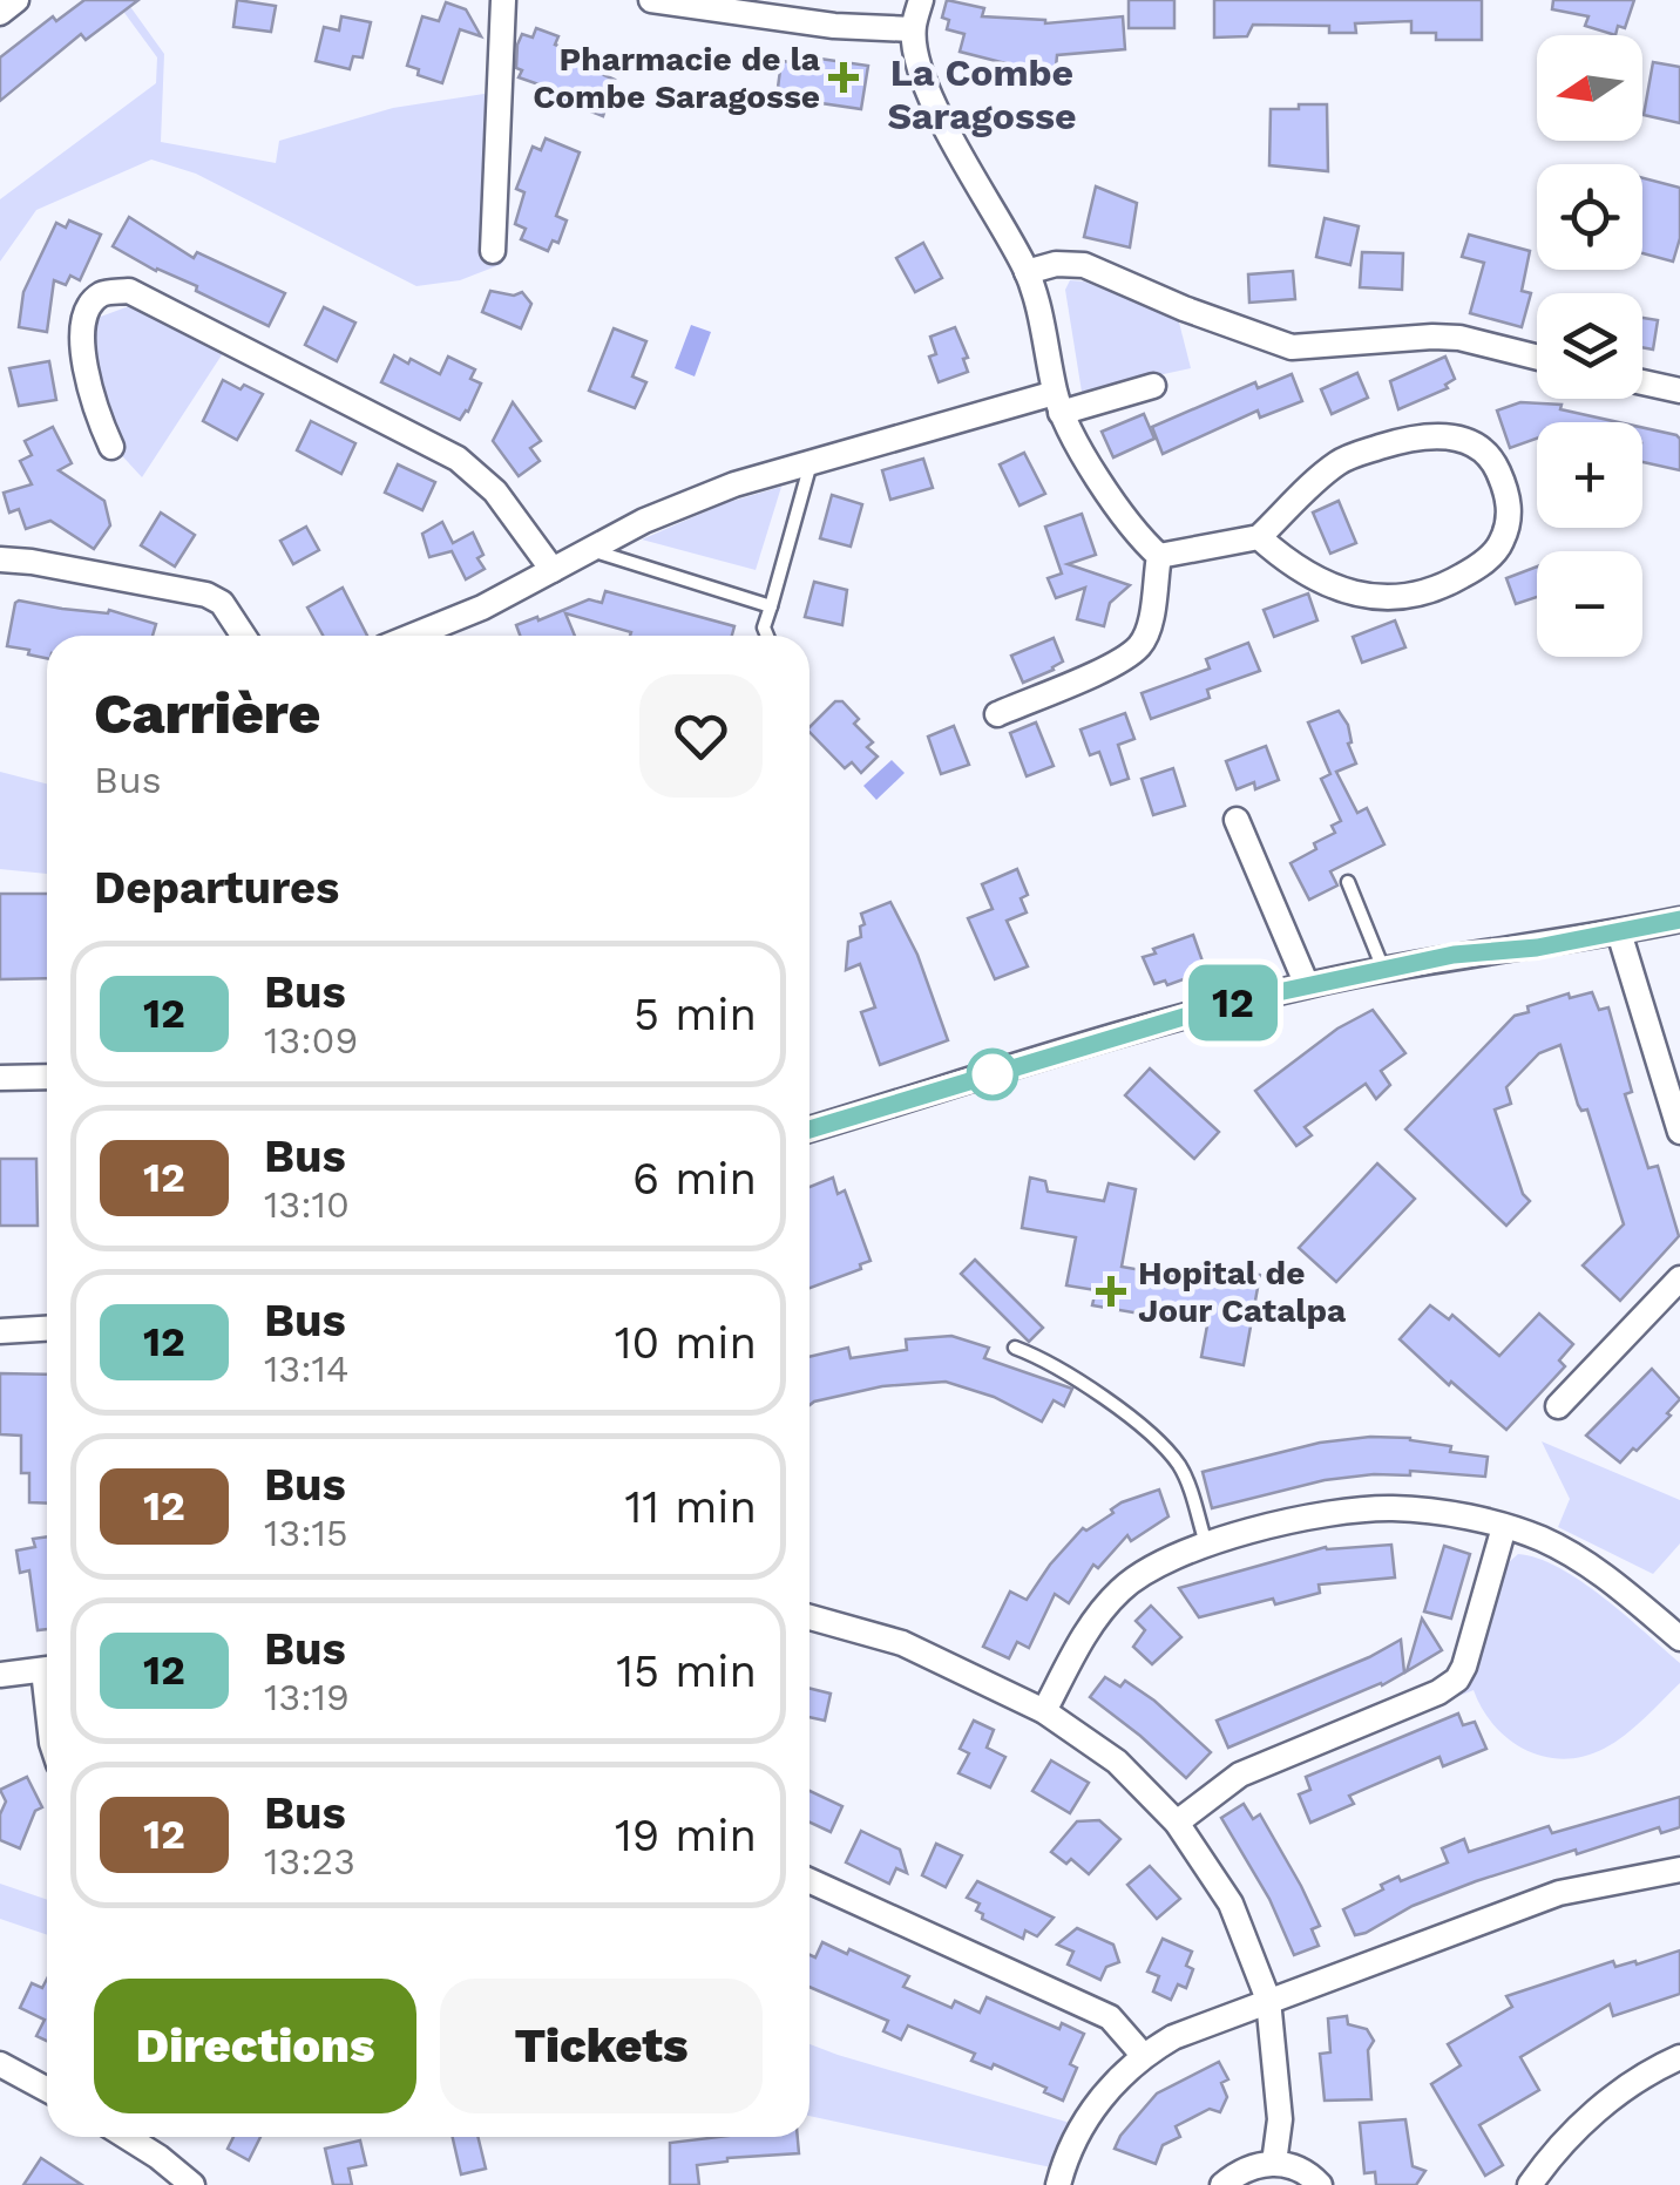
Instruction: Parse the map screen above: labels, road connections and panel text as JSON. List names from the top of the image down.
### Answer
{
  "districts": ["La Combe Saragosse"],
  "places": {
    "health": ["Pharmacie de la Combe Saragosse", "Hopital de Jour Catalpa"]
  },
  "lines": ["bus line 12"],
  "north": "left",
  "page": {
    "on_map": "12",
    "map_buttons": ["+", "−"],
    "heading": [
      ["Carrière", "Bus"],
      "Departures"
    ],
    "list": [
      {
        "mark": "12",
        "name": "Bus",
        "note": "13:09",
        "value": "5 min"
      },
      {
        "mark": "12",
        "name": "Bus",
        "note": "13:10",
        "value": "6 min"
      },
      {
        "mark": "12",
        "name": "Bus",
        "note": "13:14",
        "value": "10 min"
      },
      {
        "mark": "12",
        "name": "Bus",
        "note": "13:15",
        "value": "11 min"
      },
      {
        "mark": "12",
        "name": "Bus",
        "note": "13:19",
        "value": "15 min"
      },
      {
        "mark": "12",
        "name": "Bus",
        "note": "13:23",
        "value": "19 min"
      }
    ],
    "buttons": ["Directions", "Tickets"]
  }
}
